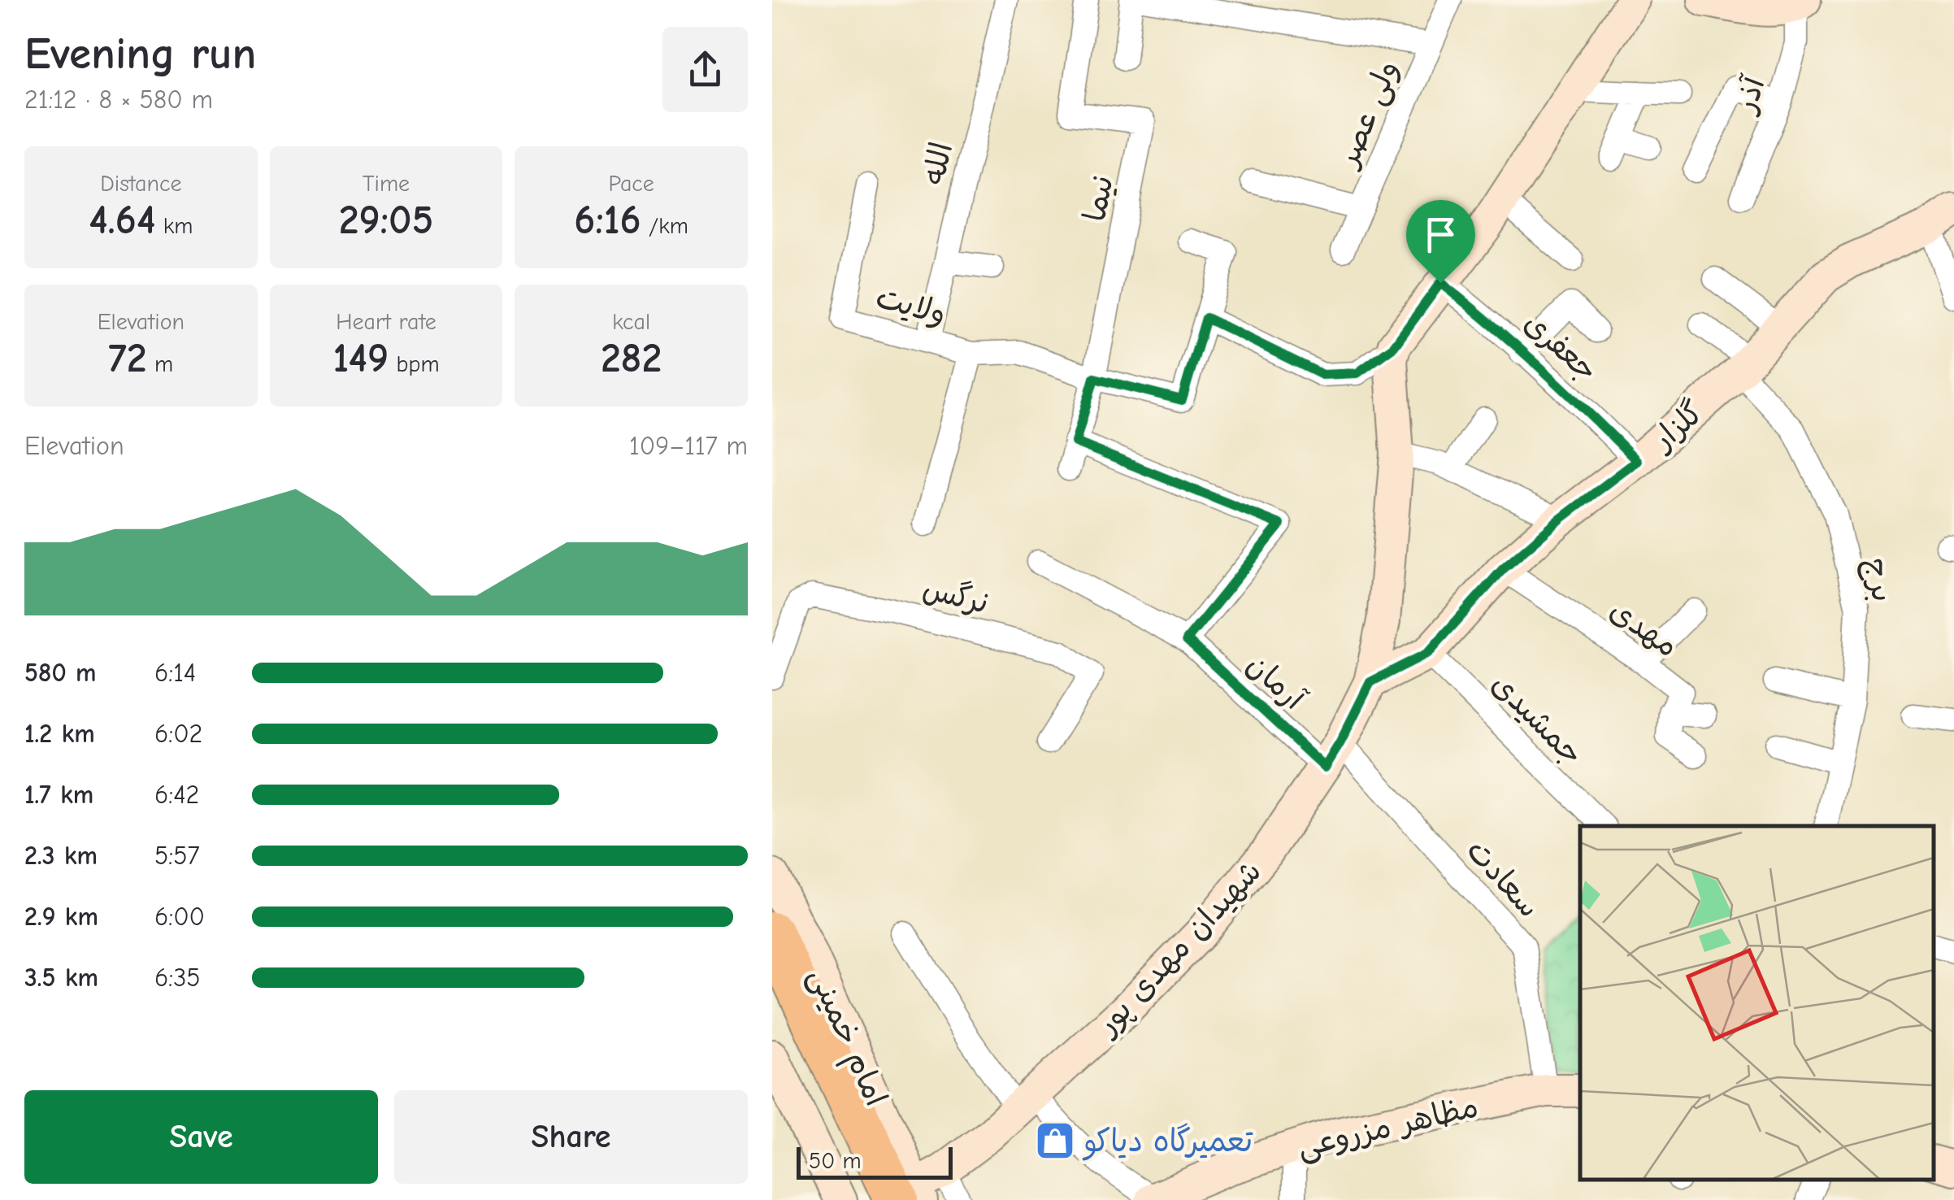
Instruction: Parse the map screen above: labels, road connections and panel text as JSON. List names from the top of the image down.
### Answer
{
  "streets": {
    "street": [
      "آذر",
      "ولی عصر",
      "الله",
      "نیما",
      "ولایت",
      "جعفری",
      "گلزار",
      "برج",
      "نرگس",
      "مهدی",
      "آرمان",
      "جمشیدی",
      "سعادت",
      "شهیدان مهدی پور",
      "امام خمینی",
      "مظاهر مزروعی"
    ]
  },
  "crossings": [
    ["الله", "ولایت"],
    ["نیما", "ولایت"],
    ["جعفری", "گلزار"],
    ["گلزار", "برج"],
    ["گلزار", "مهدی"],
    ["گلزار", "جمشیدی"],
    ["گلزار", "شهیدان مهدی پور"],
    ["آرمان", "سعادت"],
    ["آرمان", "شهیدان مهدی پور"],
    ["سعادت", "شهیدان مهدی پور"],
    ["سعادت", "مظاهر مزروعی"],
    ["شهیدان مهدی پور", "امام خمینی"]
  ],
  "places": {
    "shop": ["تعمیرگاه دیاکو"]
  },
  "scale_bar": "50 m",
  "page": {
    "heading": ["Evening run", "21:12 · 8 × 580 m"],
    "stats": [
      ["Distance", "4.64 km"],
      ["Time", "29:05"],
      ["Pace", "6:16 /km"],
      ["Elevation", "72 m"],
      ["Heart rate", "149 bpm"],
      ["kcal", "282"]
    ],
    "chart": ["Elevation", "109–117 m"],
    "list": [
      {
        "name": "580 m",
        "note": "6:14"
      },
      {
        "name": "1.2 km",
        "note": "6:02"
      },
      {
        "name": "1.7 km",
        "note": "6:42"
      },
      {
        "name": "2.3 km",
        "note": "5:57"
      },
      {
        "name": "2.9 km",
        "note": "6:00"
      },
      {
        "name": "3.5 km",
        "note": "6:35"
      }
    ],
    "buttons": ["Save", "Share"],
    "scale": "50 m"
  }
}
